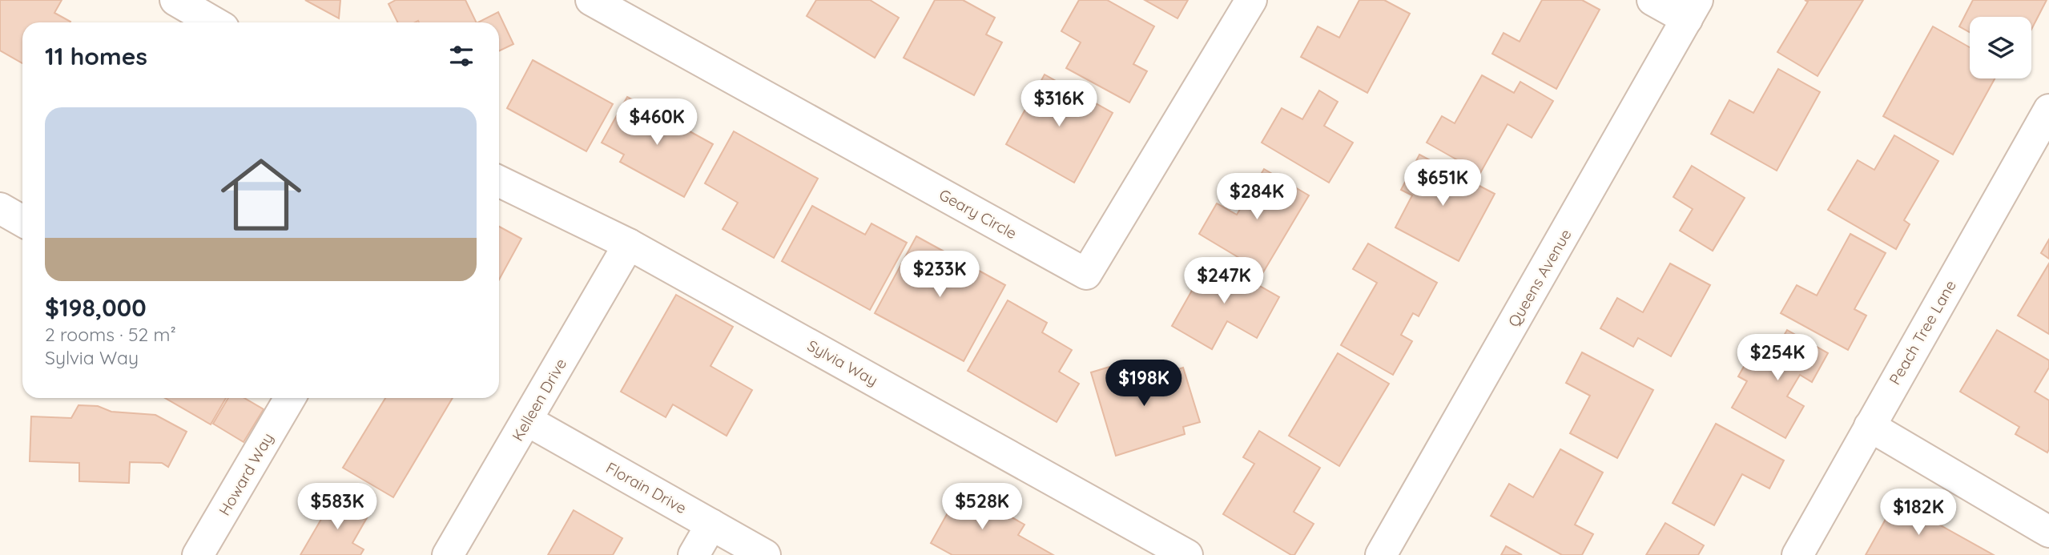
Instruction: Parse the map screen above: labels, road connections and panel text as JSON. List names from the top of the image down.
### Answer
{
  "streets": {
    "street": [
      "Geary Circle",
      "Queens Avenue",
      "Peach Tree Lane",
      "Sylvia Way",
      "Kelleen Drive",
      "Howard Way",
      "Florain Drive"
    ]
  },
  "crossings": [
    ["Sylvia Way", "Kelleen Drive"],
    ["Kelleen Drive", "Florain Drive"]
  ],
  "page": {
    "heading": "11 homes",
    "price": [
      "$316K",
      "$460K",
      "$651K",
      "$284K",
      "$233K",
      "$247K",
      "$254K",
      "$198K",
      "$583K",
      "$528K",
      "$182K"
    ],
    "list": [
      {
        "name": "$198,000",
        "note": "2 rooms · 52 m² · Sylvia Way"
      }
    ]
  }
}
